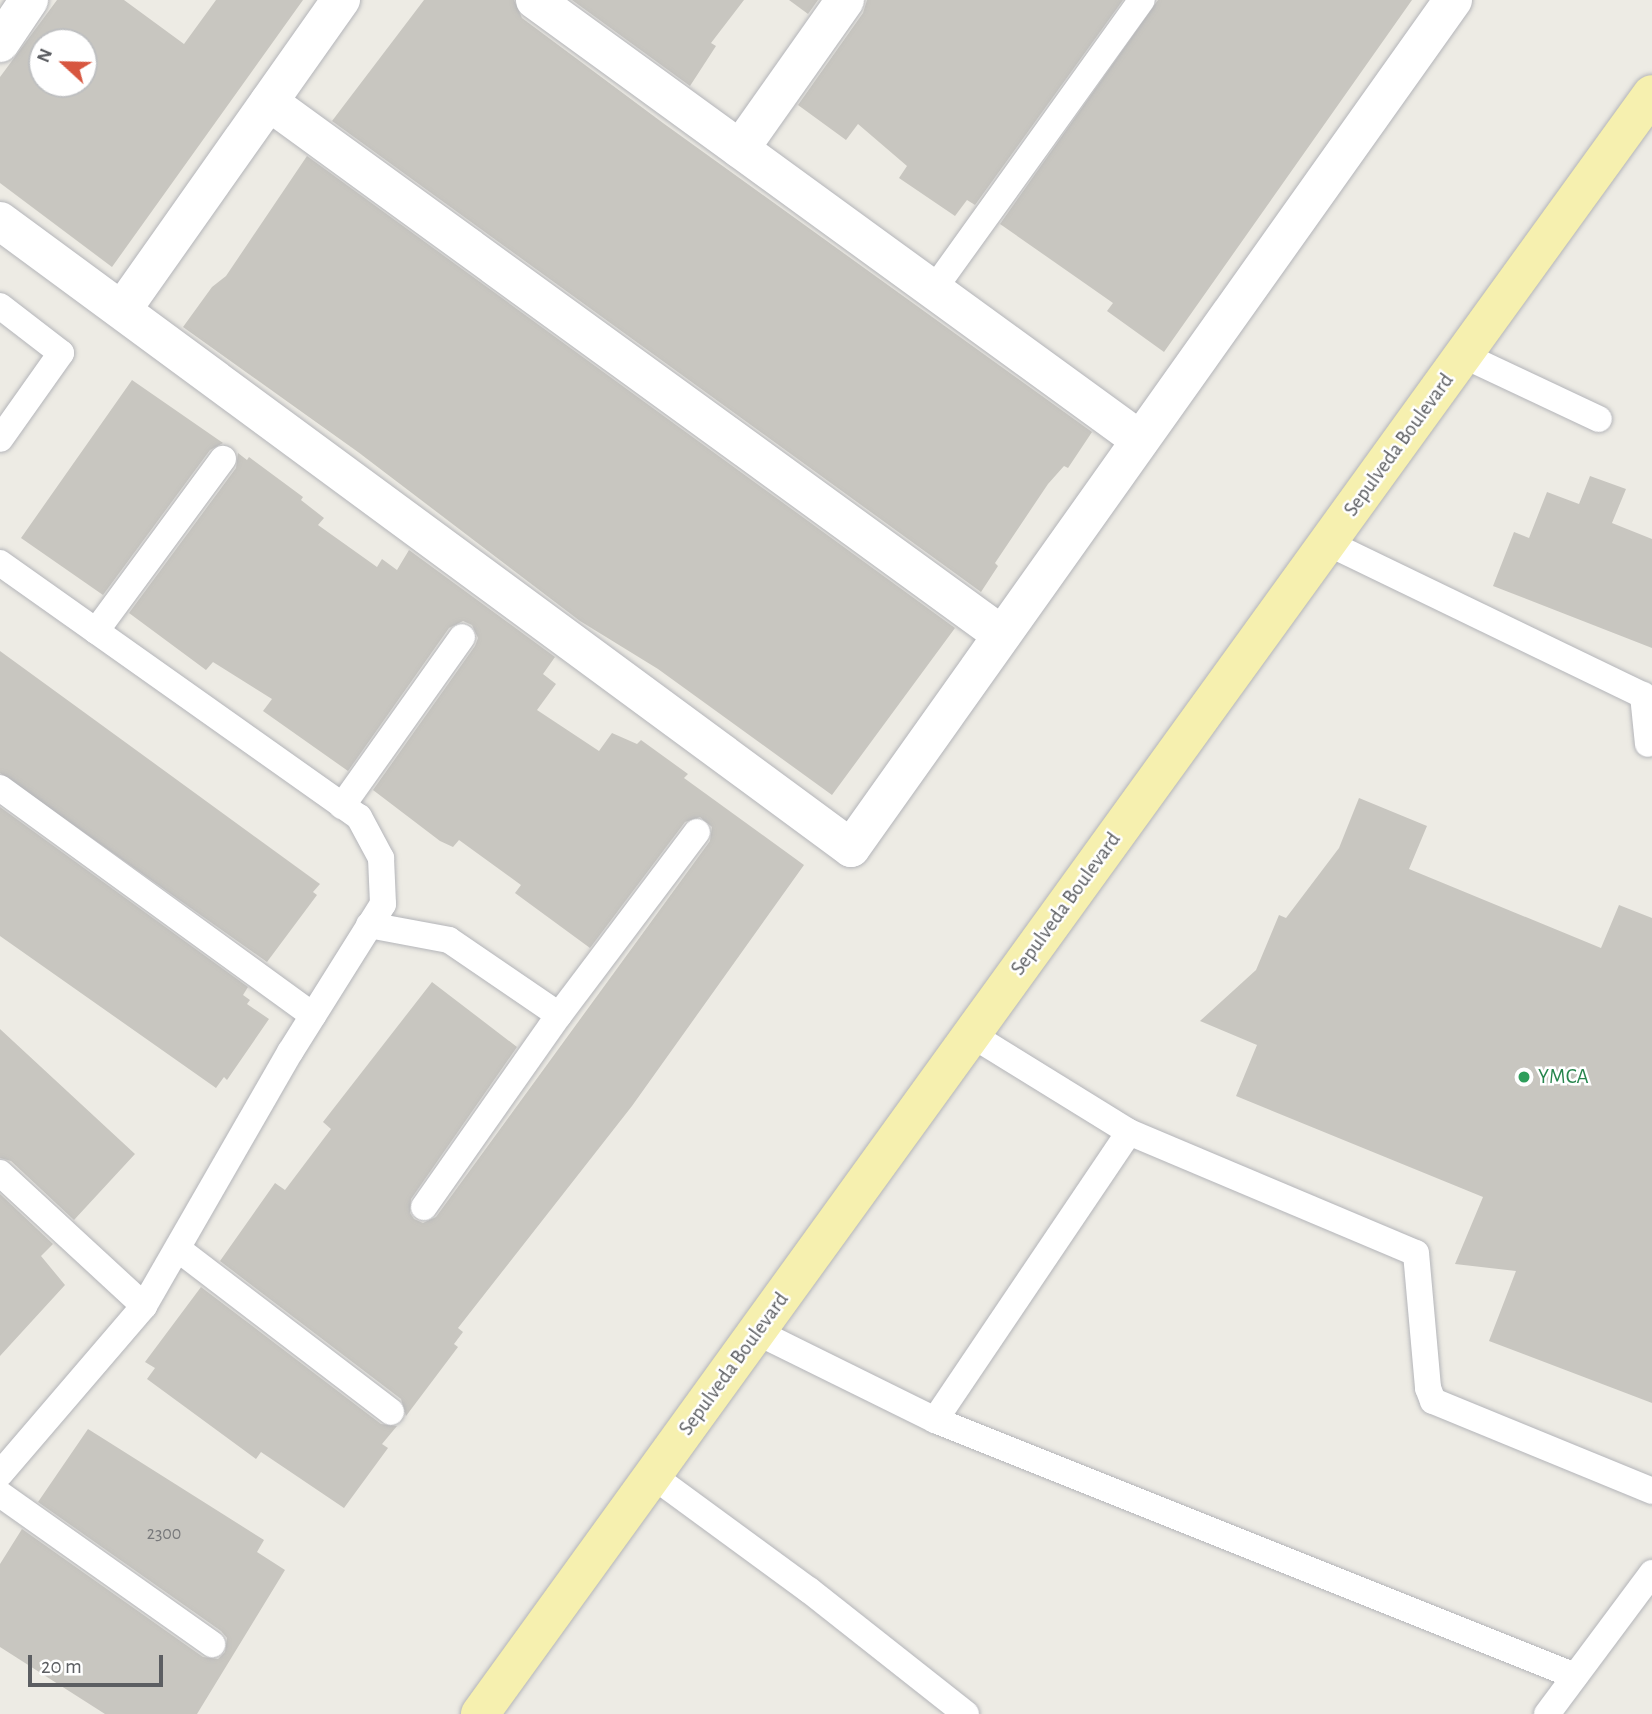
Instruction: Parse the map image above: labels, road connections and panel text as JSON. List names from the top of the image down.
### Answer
{
  "streets": {
    "main road": ["Sepulveda Boulevard"]
  },
  "places": ["YMCA"],
  "house_numbers": ["2300"],
  "scale_bar": "20 m",
  "north": "left"
}
